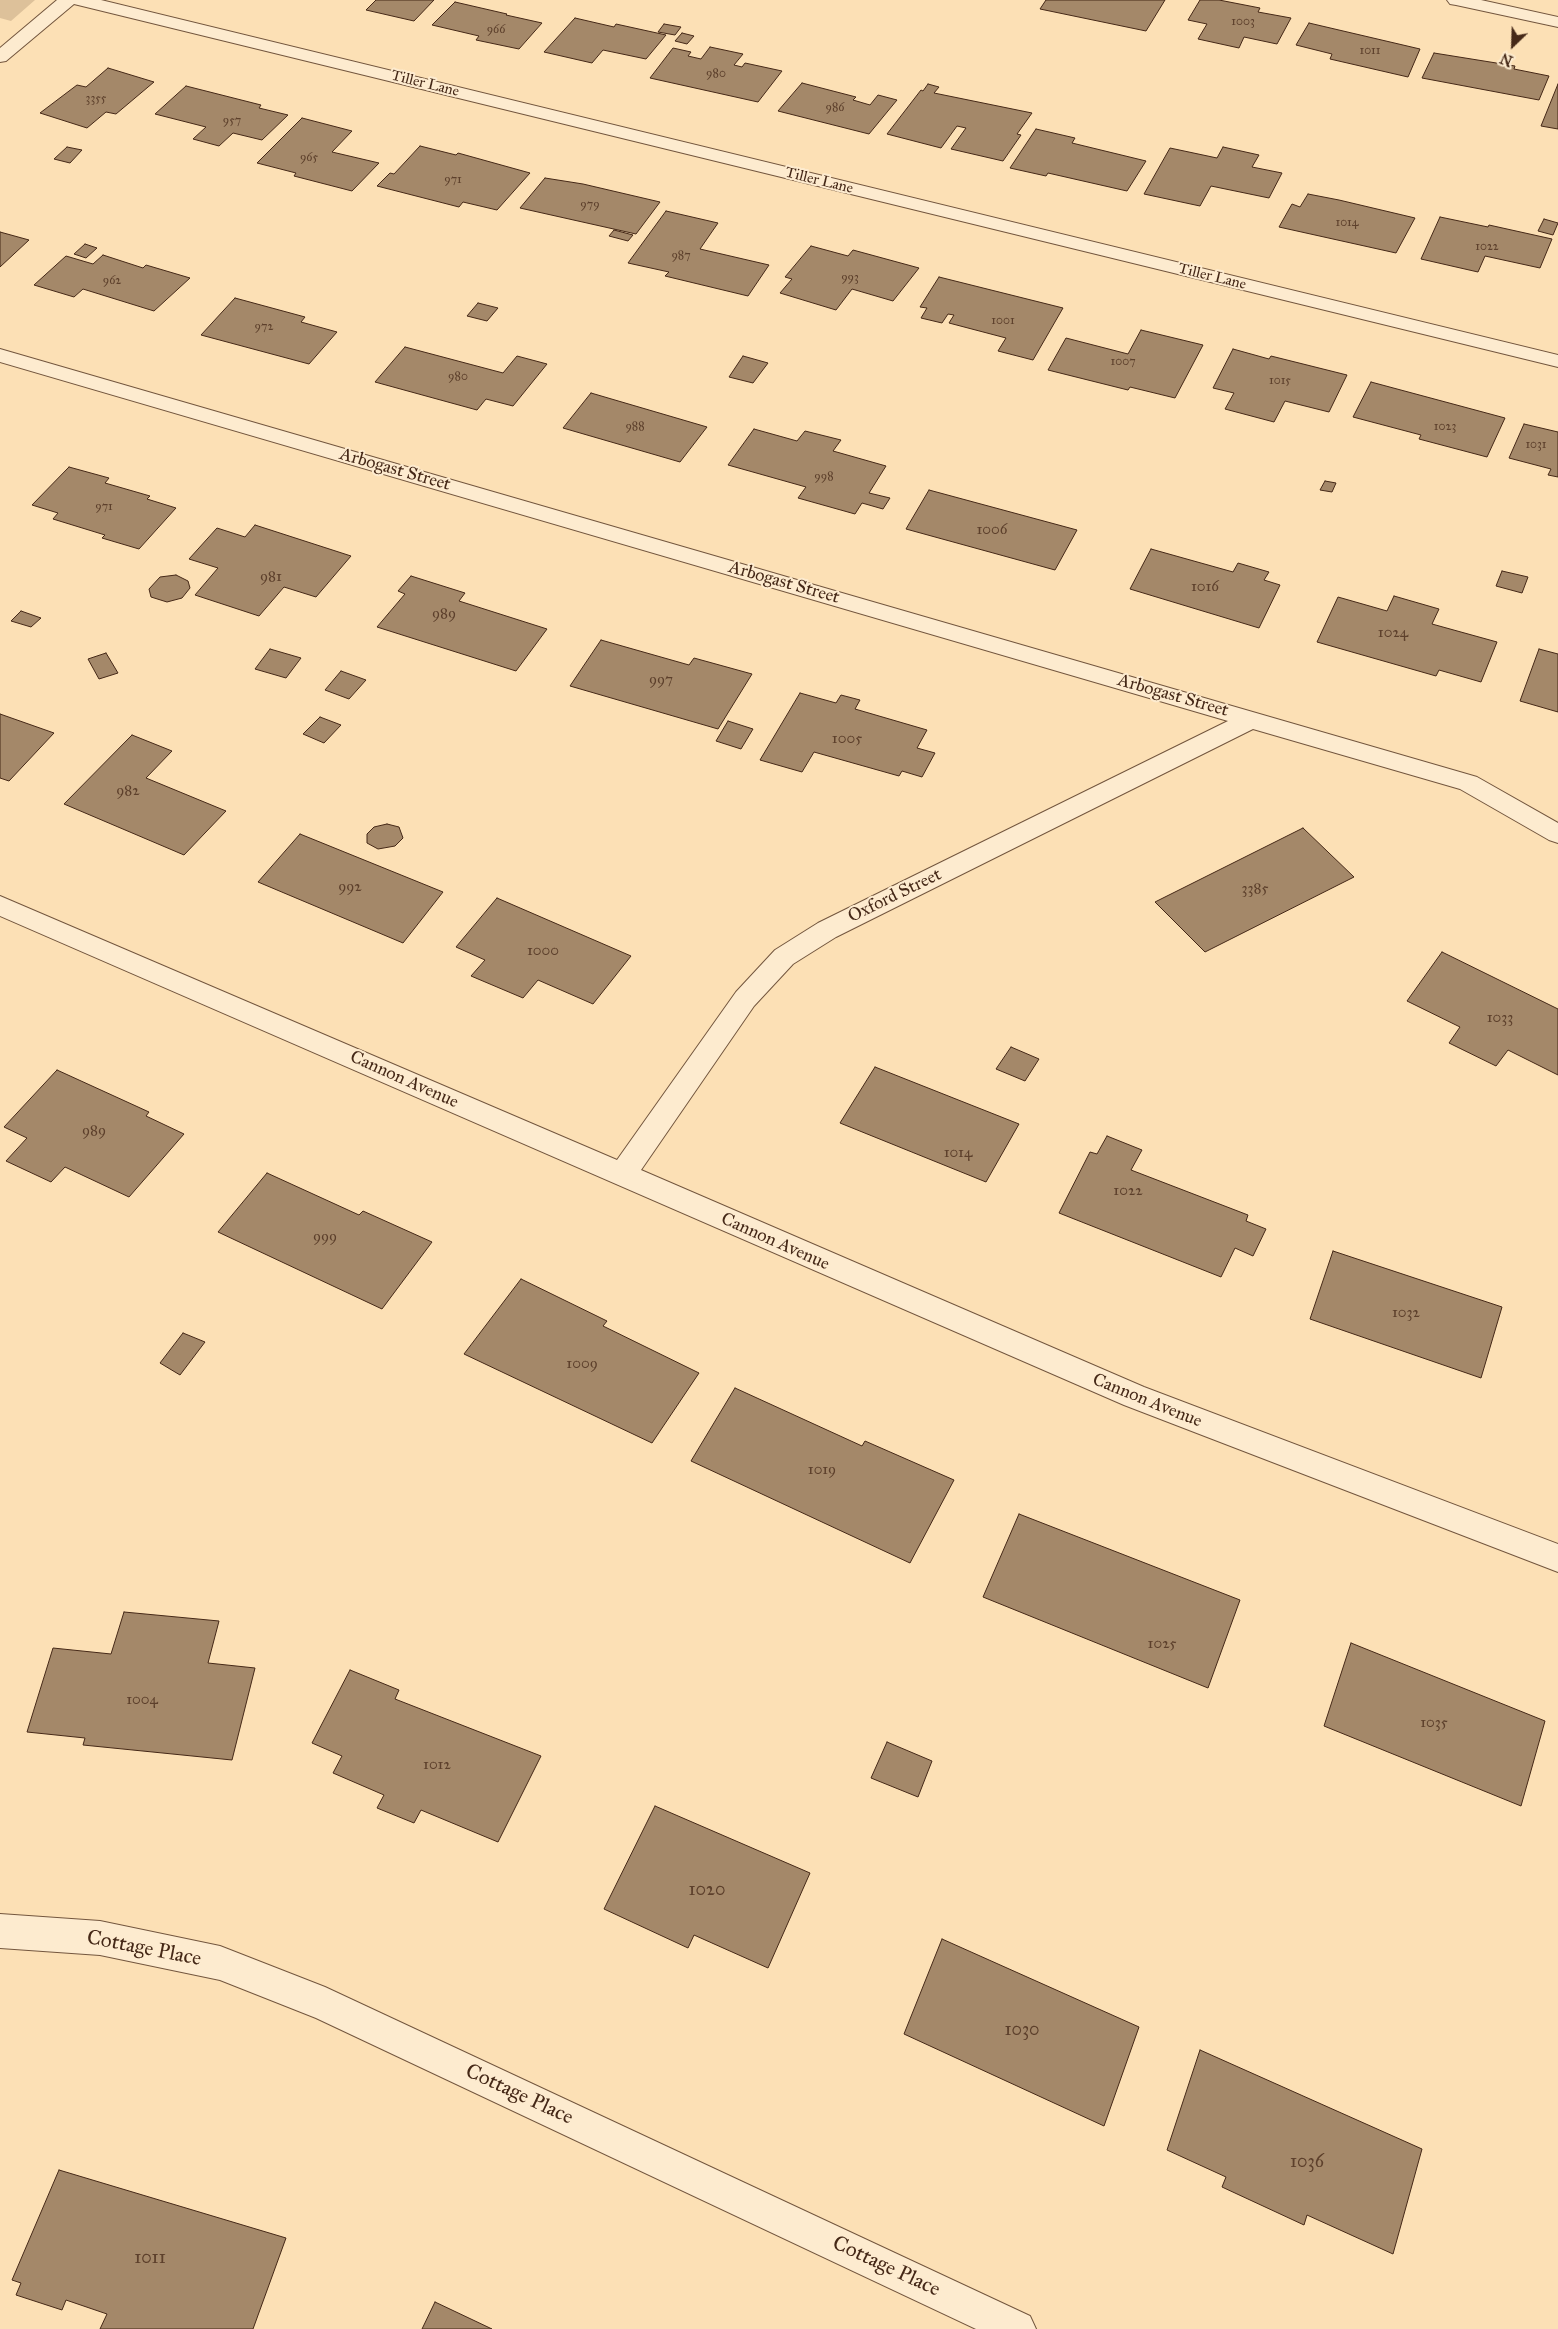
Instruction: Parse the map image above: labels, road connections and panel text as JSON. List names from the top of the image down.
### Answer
{
  "streets": {
    "street": [
      "Tiller Lane",
      "Arbogast Street",
      "Oxford Street",
      "Cannon Avenue",
      "Cottage Place"
    ]
  },
  "crossings": [
    ["Arbogast Street", "Oxford Street"],
    ["Oxford Street", "Cannon Avenue"]
  ],
  "house_numbers": [
    "1003",
    "966",
    "1011",
    "980",
    "3355",
    "986",
    "957",
    "965",
    "971",
    "979",
    "1014",
    "1022",
    "987",
    "993",
    "962",
    "1001",
    "972",
    "1007",
    "980",
    "1015",
    "988",
    "1023",
    "1031",
    "998",
    "971",
    "1006",
    "981",
    "1016",
    "989",
    "1024",
    "997",
    "1005",
    "982",
    "992",
    "3385",
    "1000",
    "1033",
    "989",
    "1014",
    "1022",
    "999",
    "1032",
    "1009",
    "1019",
    "1025",
    "1004",
    "1035",
    "1012",
    "1020",
    "1030",
    "1036",
    "1011"
  ],
  "north": "bottom left"
}
